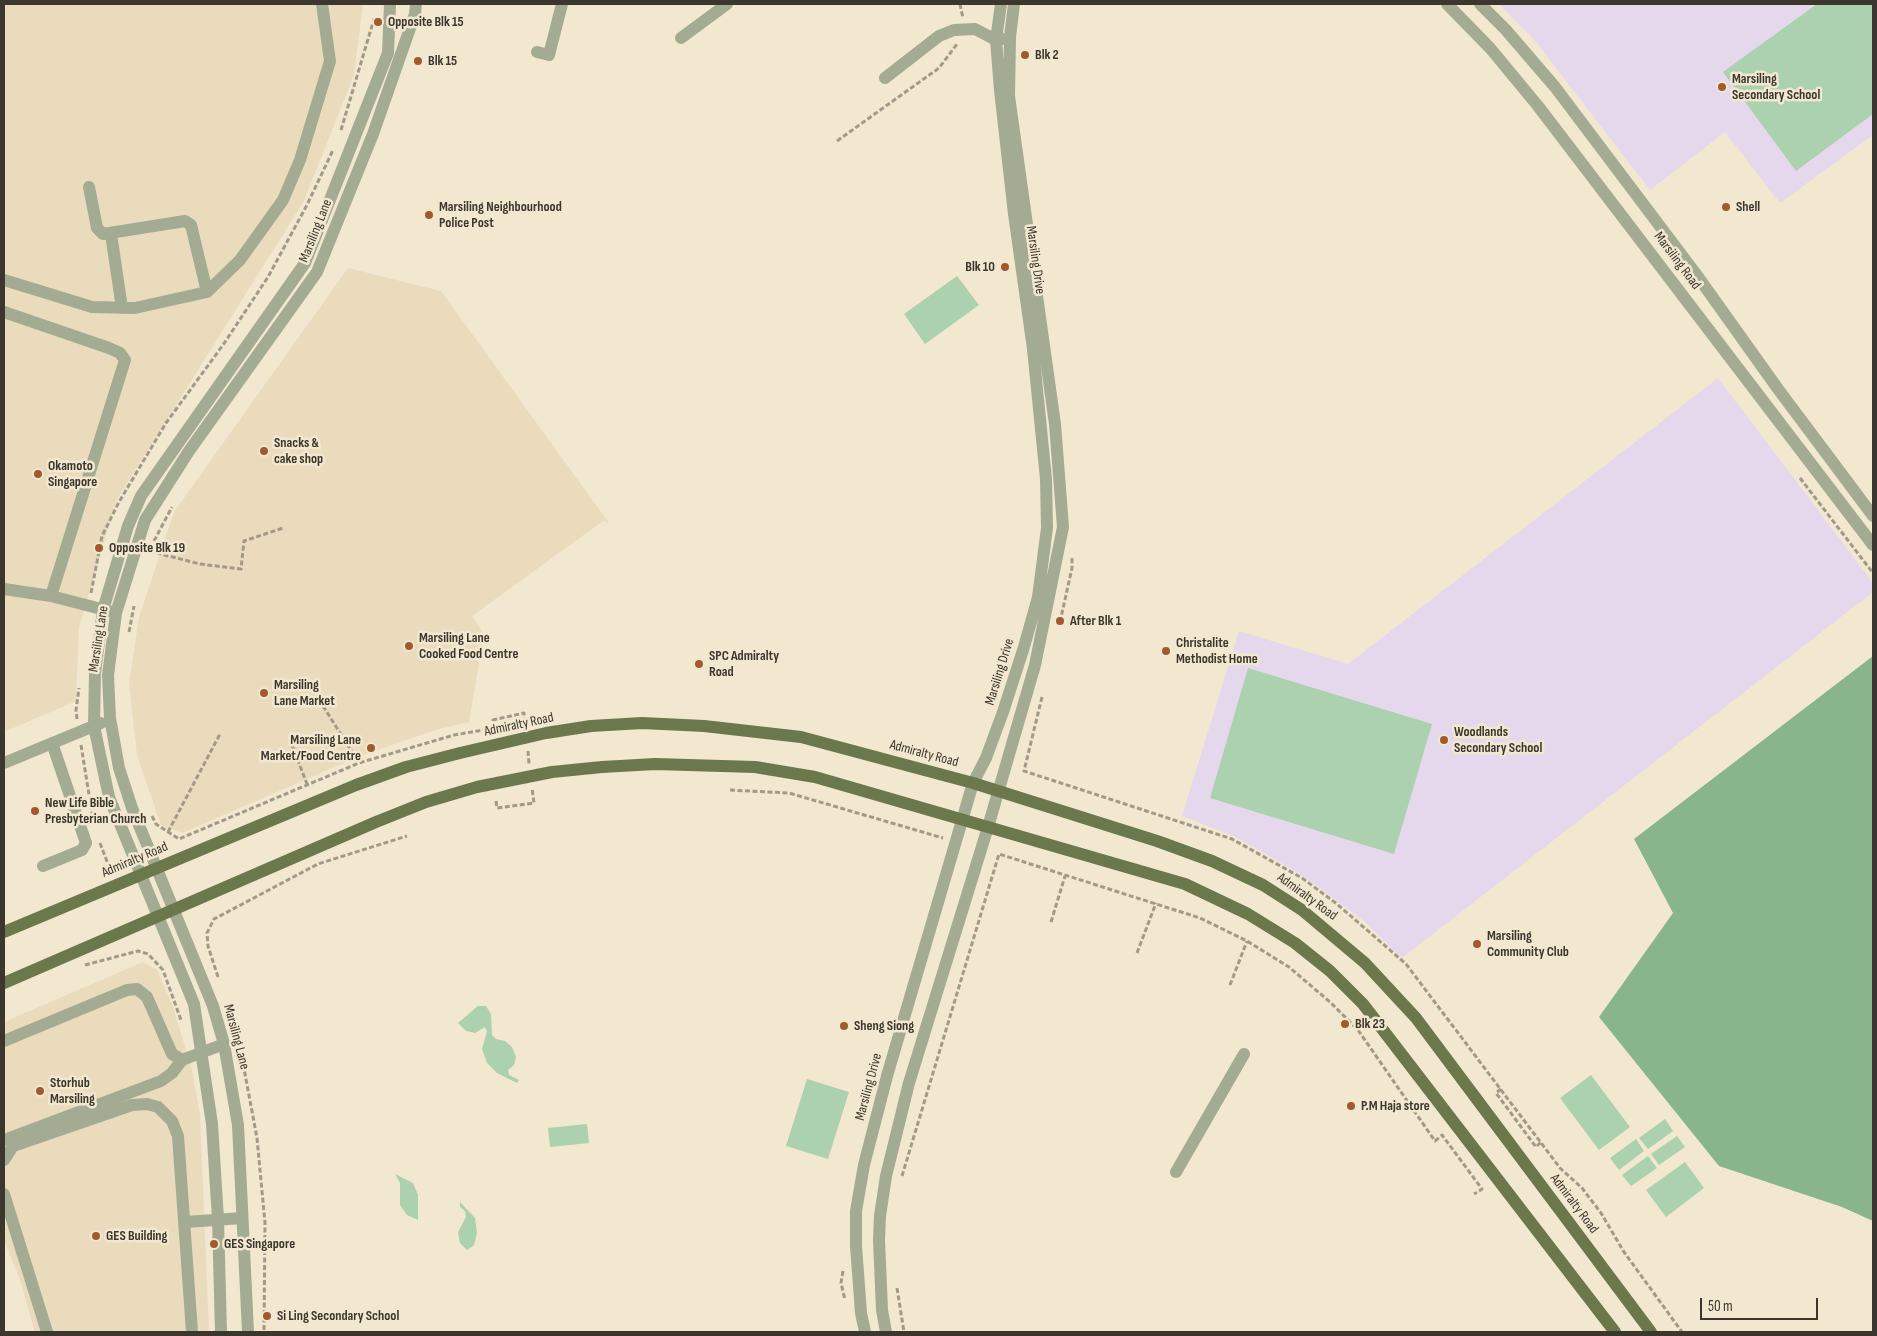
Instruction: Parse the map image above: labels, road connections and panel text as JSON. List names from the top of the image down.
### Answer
{
  "streets": {
    "main road": ["Admiralty Road"],
    "street": ["Marsiling Lane", "Marsiling Drive", "Marsiling Road"]
  },
  "crossings": [
    ["Marsiling Lane", "Admiralty Road"],
    ["Marsiling Drive", "Admiralty Road"]
  ],
  "places": [
    "Opposite Blk 15",
    "Blk 2",
    "Blk 15",
    "Marsiling Secondary School",
    "Shell",
    "Marsiling Neighbourhood Police Post",
    "Blk 10",
    "Snacks & cake shop",
    "Okamoto Singapore",
    "Opposite Blk 19",
    "After Blk 1",
    "Marsiling Lane Cooked Food Centre",
    "Christalite Methodist Home",
    "SPC Admiralty Road",
    "Marsiling Lane Market",
    "Woodlands Secondary School",
    "Marsiling Lane Market/Food Centre",
    "New Life Bible Presbyterian Church",
    "Marsiling Community Club",
    "Blk 23",
    "Sheng Siong",
    "Storhub Marsiling",
    "P.M Haja store",
    "GES Building",
    "GES Singapore",
    "Si Ling Secondary School"
  ],
  "scale_bar": "50 m"
}
